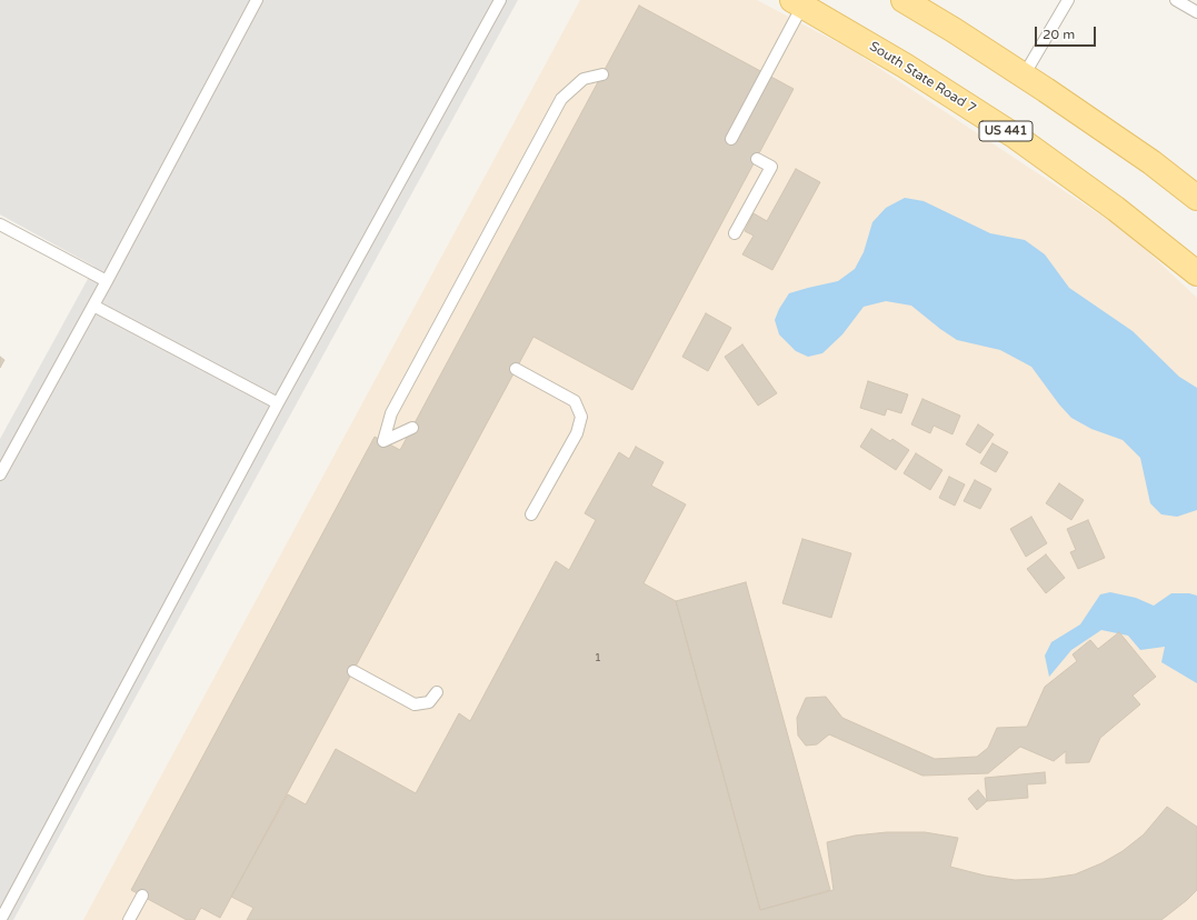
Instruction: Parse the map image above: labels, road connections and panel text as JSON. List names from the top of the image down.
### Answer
{
  "streets": {
    "main road": ["South State Road 7", "US 441"]
  },
  "house_numbers": ["1"],
  "scale_bar": "20 m"
}
